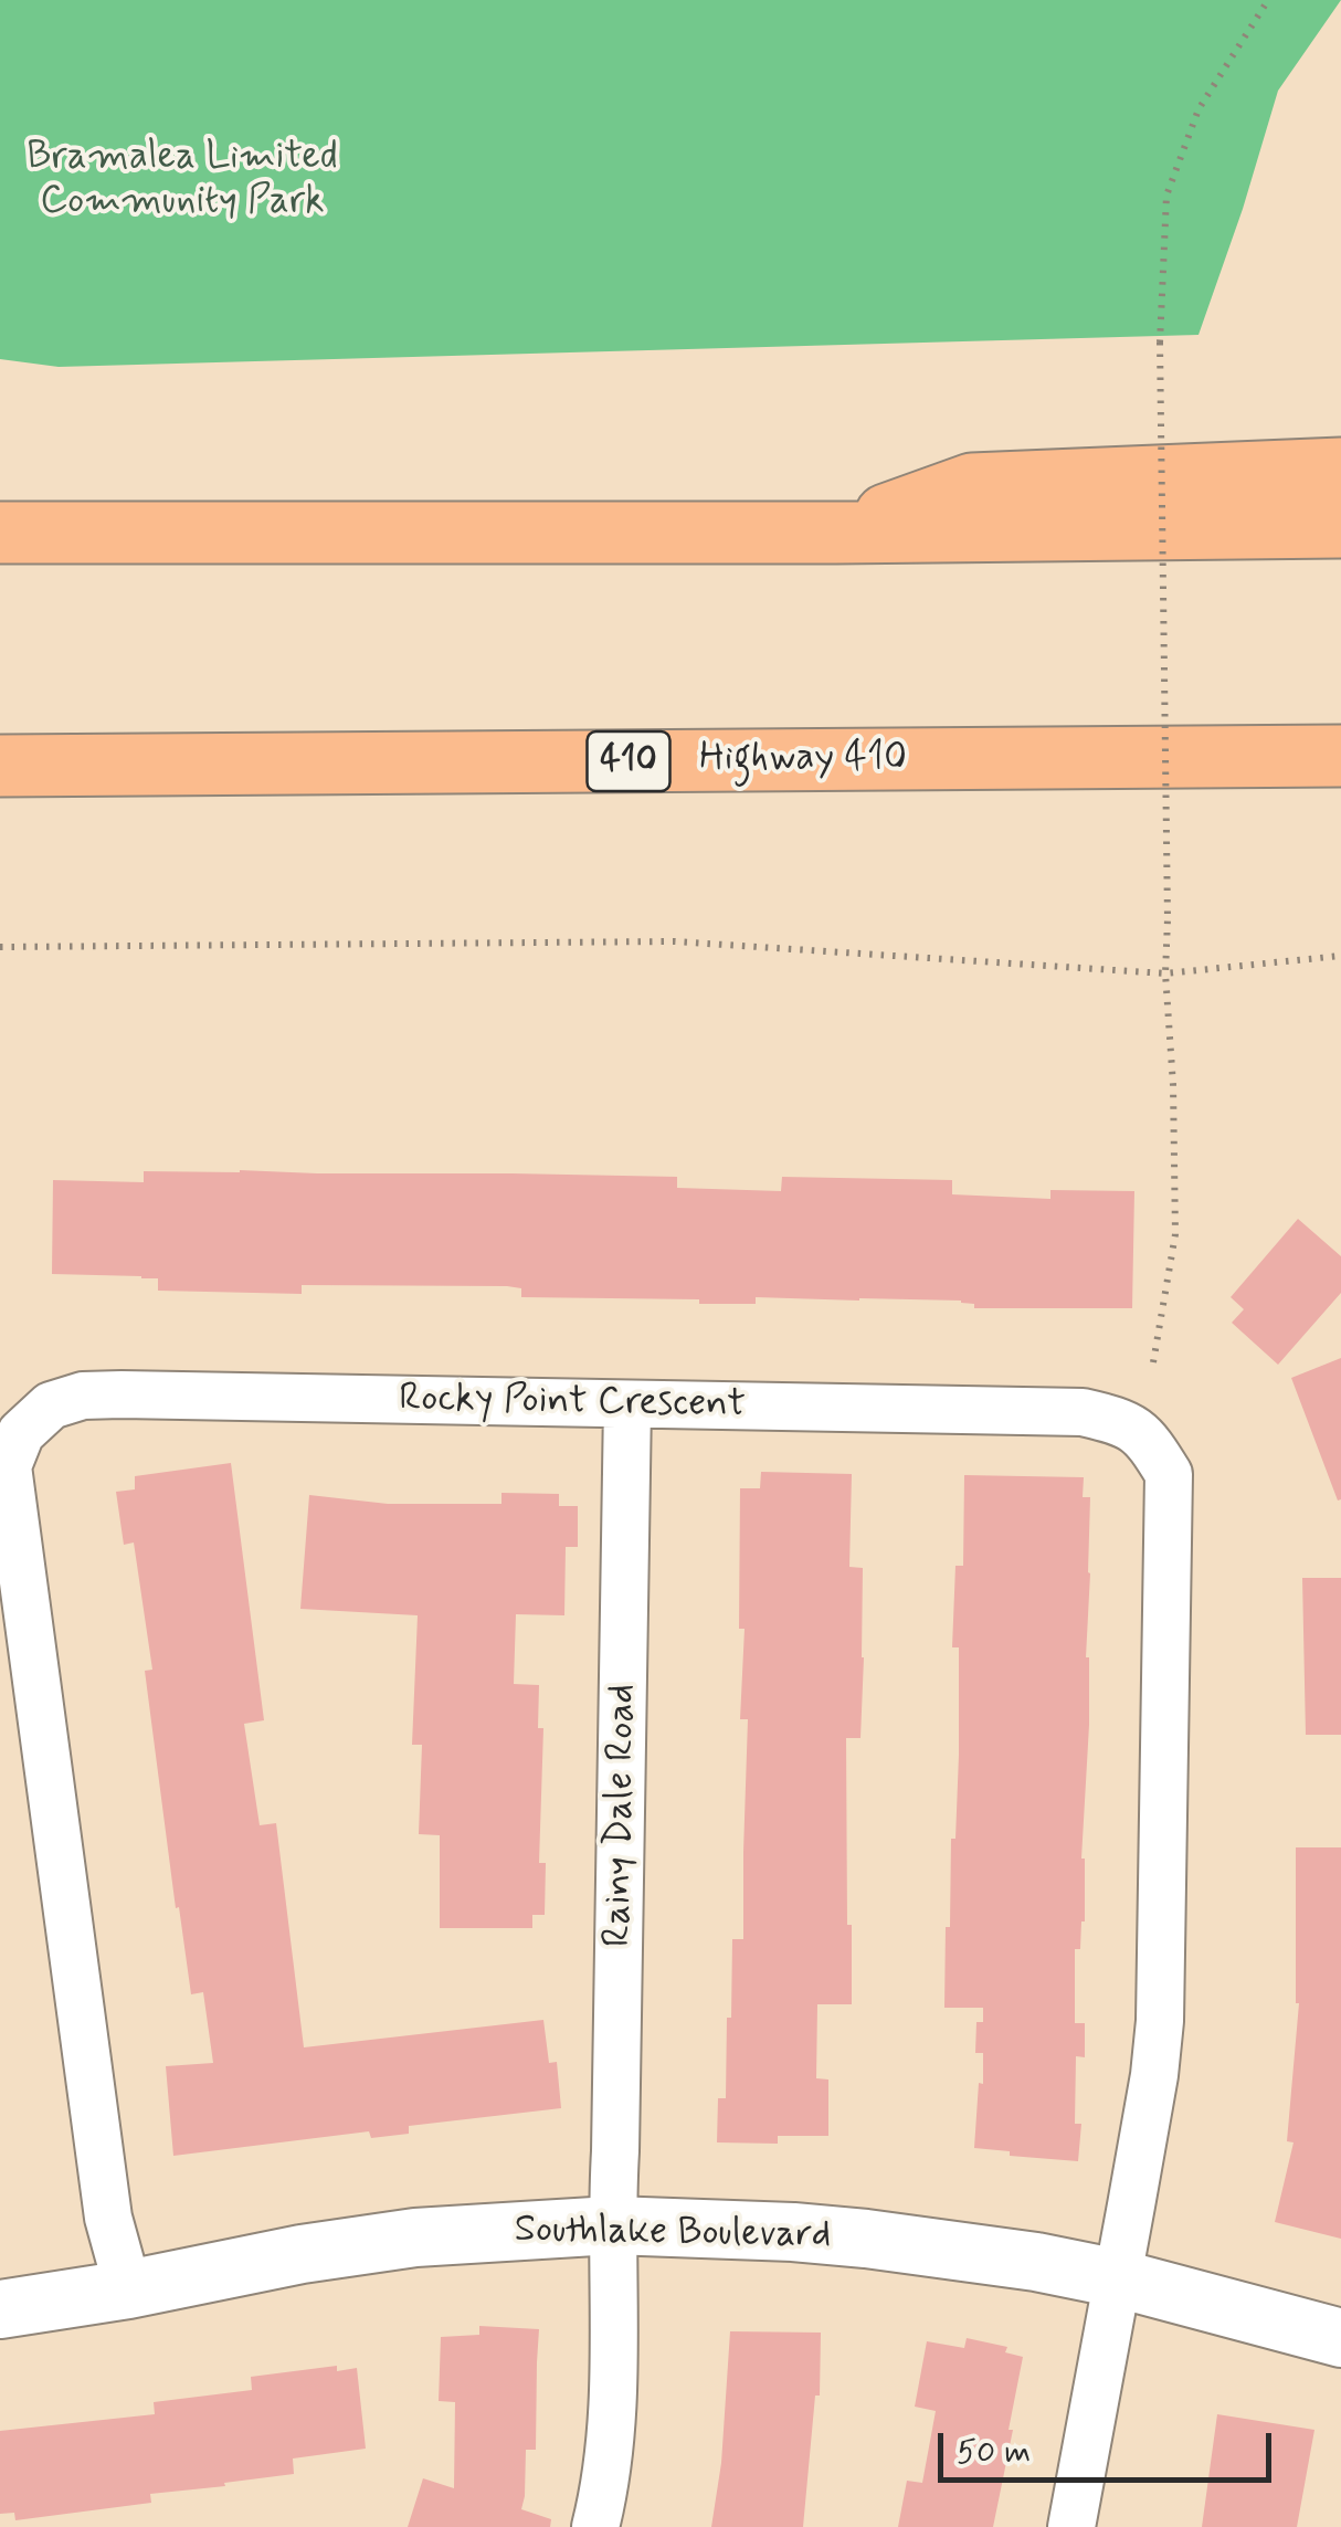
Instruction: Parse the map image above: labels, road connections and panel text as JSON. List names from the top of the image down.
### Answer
{
  "streets": {
    "highway": ["Highway 410", "410"],
    "street": ["Rocky Point Crescent", "Rainy Dale Road", "Southlake Boulevard"]
  },
  "crossings": [
    ["Rocky Point Crescent", "Rainy Dale Road"],
    ["Rocky Point Crescent", "Southlake Boulevard"],
    ["Rainy Dale Road", "Southlake Boulevard"]
  ],
  "parks": ["Bramalea Limited Community Park"],
  "scale_bar": "50 m"
}
